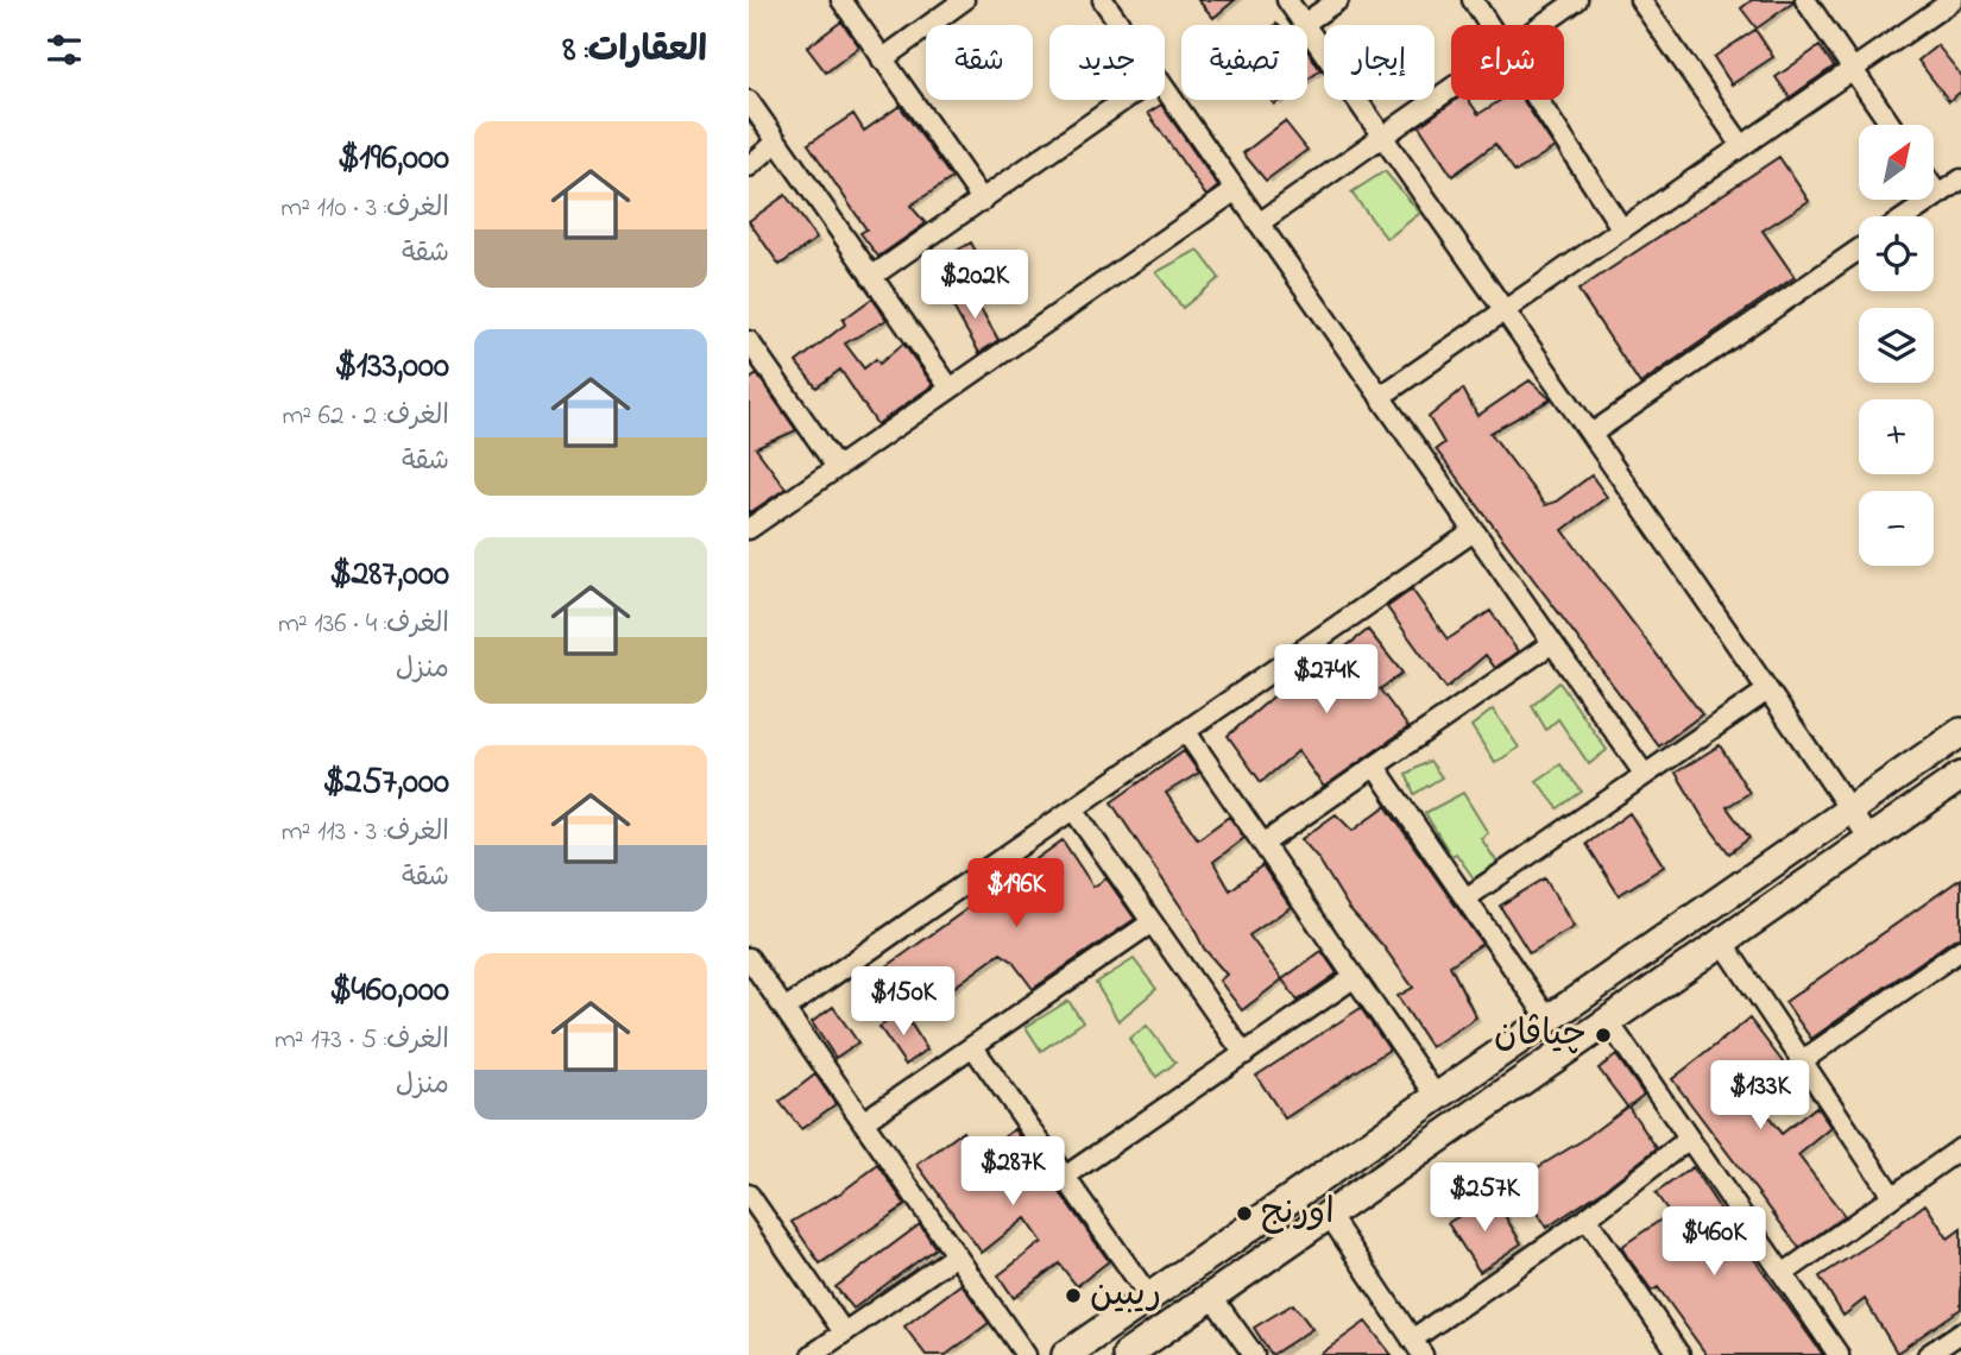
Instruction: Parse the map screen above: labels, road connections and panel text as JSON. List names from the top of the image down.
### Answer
{
  "places": ["چياڤان", "اورنج", "ريبين"],
  "north": "top right",
  "page": {
    "heading": "العقارات: 8",
    "chip": [
      "شراء",
      "إيجار",
      "تصفية",
      "جديد",
      "شقة"
    ],
    "list": [
      {
        "name": "$196,000",
        "note": "الغرف: 3 · 110 m² · شقة"
      },
      {
        "name": "$133,000",
        "note": "الغرف: 2 · 62 m² · شقة"
      },
      {
        "name": "$287,000",
        "note": "الغرف: 4 · 136 m² · منزل"
      },
      {
        "name": "$257,000",
        "note": "الغرف: 3 · 113 m² · شقة"
      },
      {
        "name": "$460,000",
        "note": "الغرف: 5 · 173 m² · منزل"
      }
    ],
    "map_buttons": ["+", "−"],
    "price": [
      "$202K",
      "$274K",
      "$196K",
      "$150K",
      "$133K",
      "$287K",
      "$257K",
      "$460K"
    ]
  }
}
